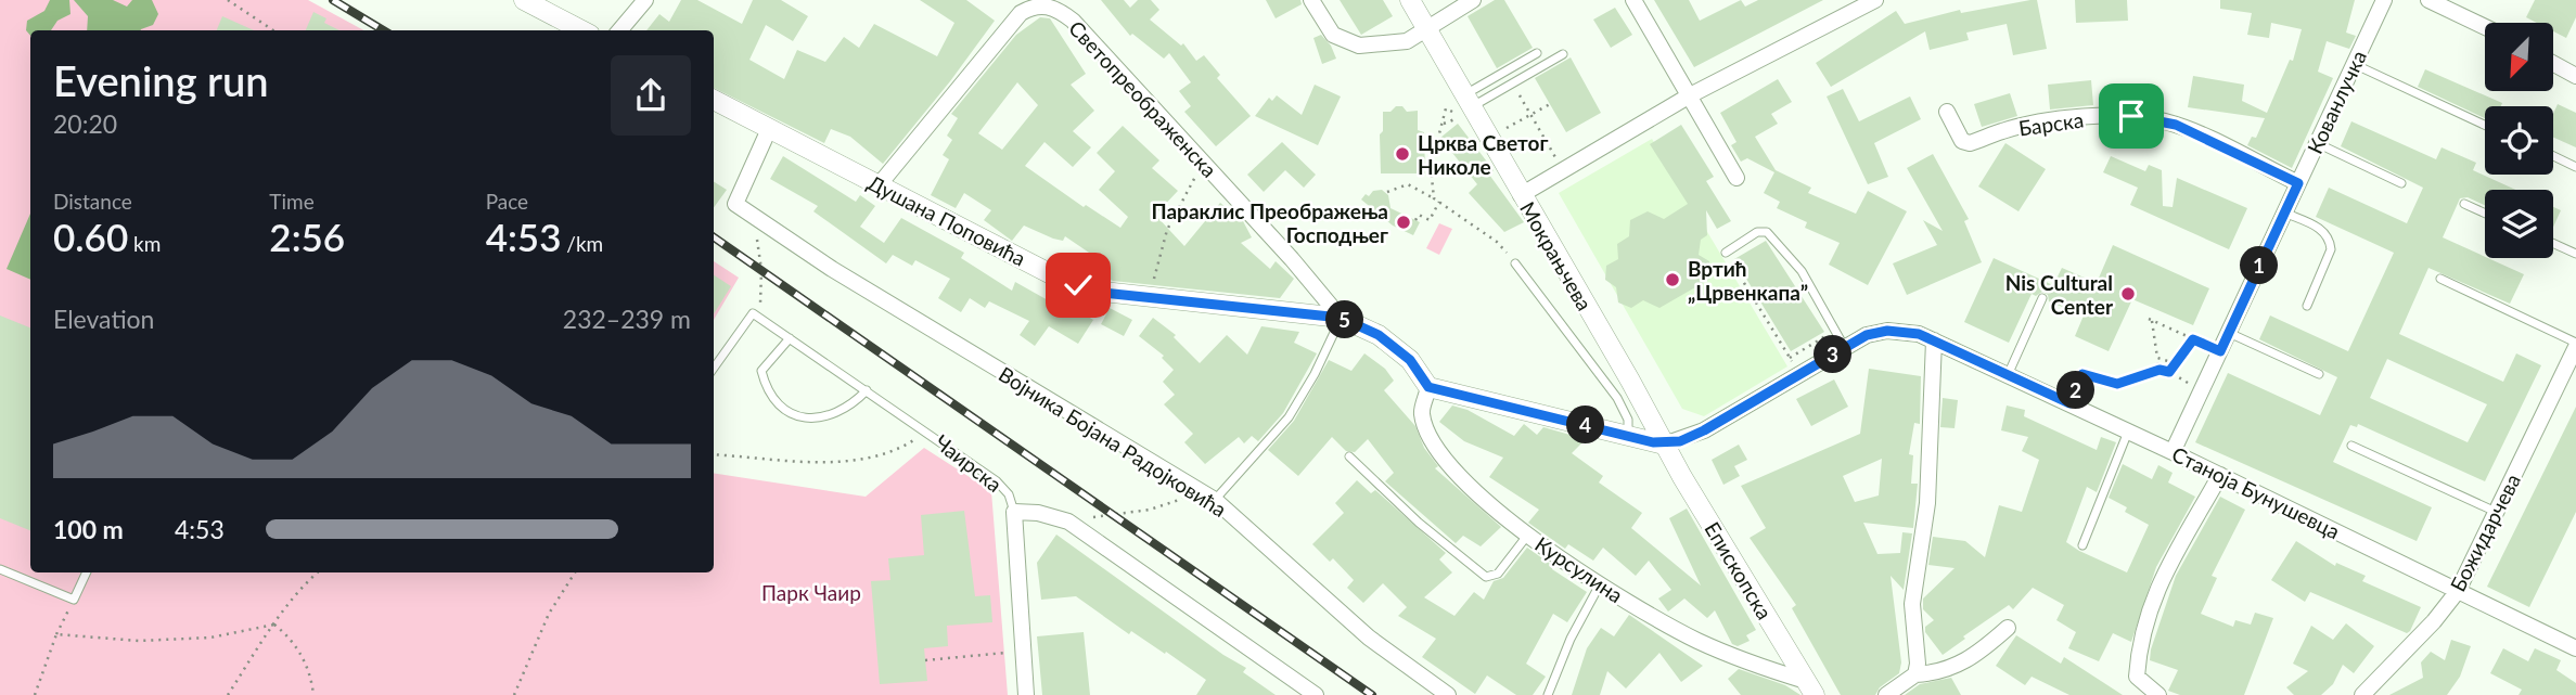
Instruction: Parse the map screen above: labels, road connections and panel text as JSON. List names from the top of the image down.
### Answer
{
  "streets": {
    "street": [
      "Светопреображенска",
      "Кованлучка",
      "Барска",
      "Душана Поповића",
      "Мокрањчева",
      "Војника Бојана Радојковића",
      "Чаирска",
      "Станоја Бунушевца",
      "Божидарчева",
      "Курсулина",
      "Епископска"
    ]
  },
  "crossings": [
    ["Светопреображенска", "Душана Поповића"],
    ["Кованлучка", "Барска"],
    ["Кованлучка", "Станоја Бунушевца"],
    ["Душана Поповића", "Курсулина"],
    ["Мокрањчева", "Станоја Бунушевца"],
    ["Мокрањчева", "Епископска"],
    ["Станоја Бунушевца", "Божидарчева"],
    ["Станоја Бунушевца", "Епископска"],
    ["Курсулина", "Епископска"]
  ],
  "parks": ["Парк Чаир"],
  "places": [
    "Црква Светог Николе",
    "Параклис Преображења Господњег",
    "Вртић „Црвенкапа”",
    "Nis Cultural Center"
  ],
  "north": "bottom left",
  "page": {
    "heading": ["Evening run", "20:20"],
    "stats": [
      ["Distance", "0.60 km"],
      ["Time", "2:56"],
      ["Pace", "4:53 /km"]
    ],
    "pins": [
      "1",
      "5",
      "3",
      "2",
      "4"
    ],
    "chart": ["Elevation", "232–239 m"],
    "list": [
      {
        "name": "100 m",
        "note": "4:53"
      }
    ]
  }
}
